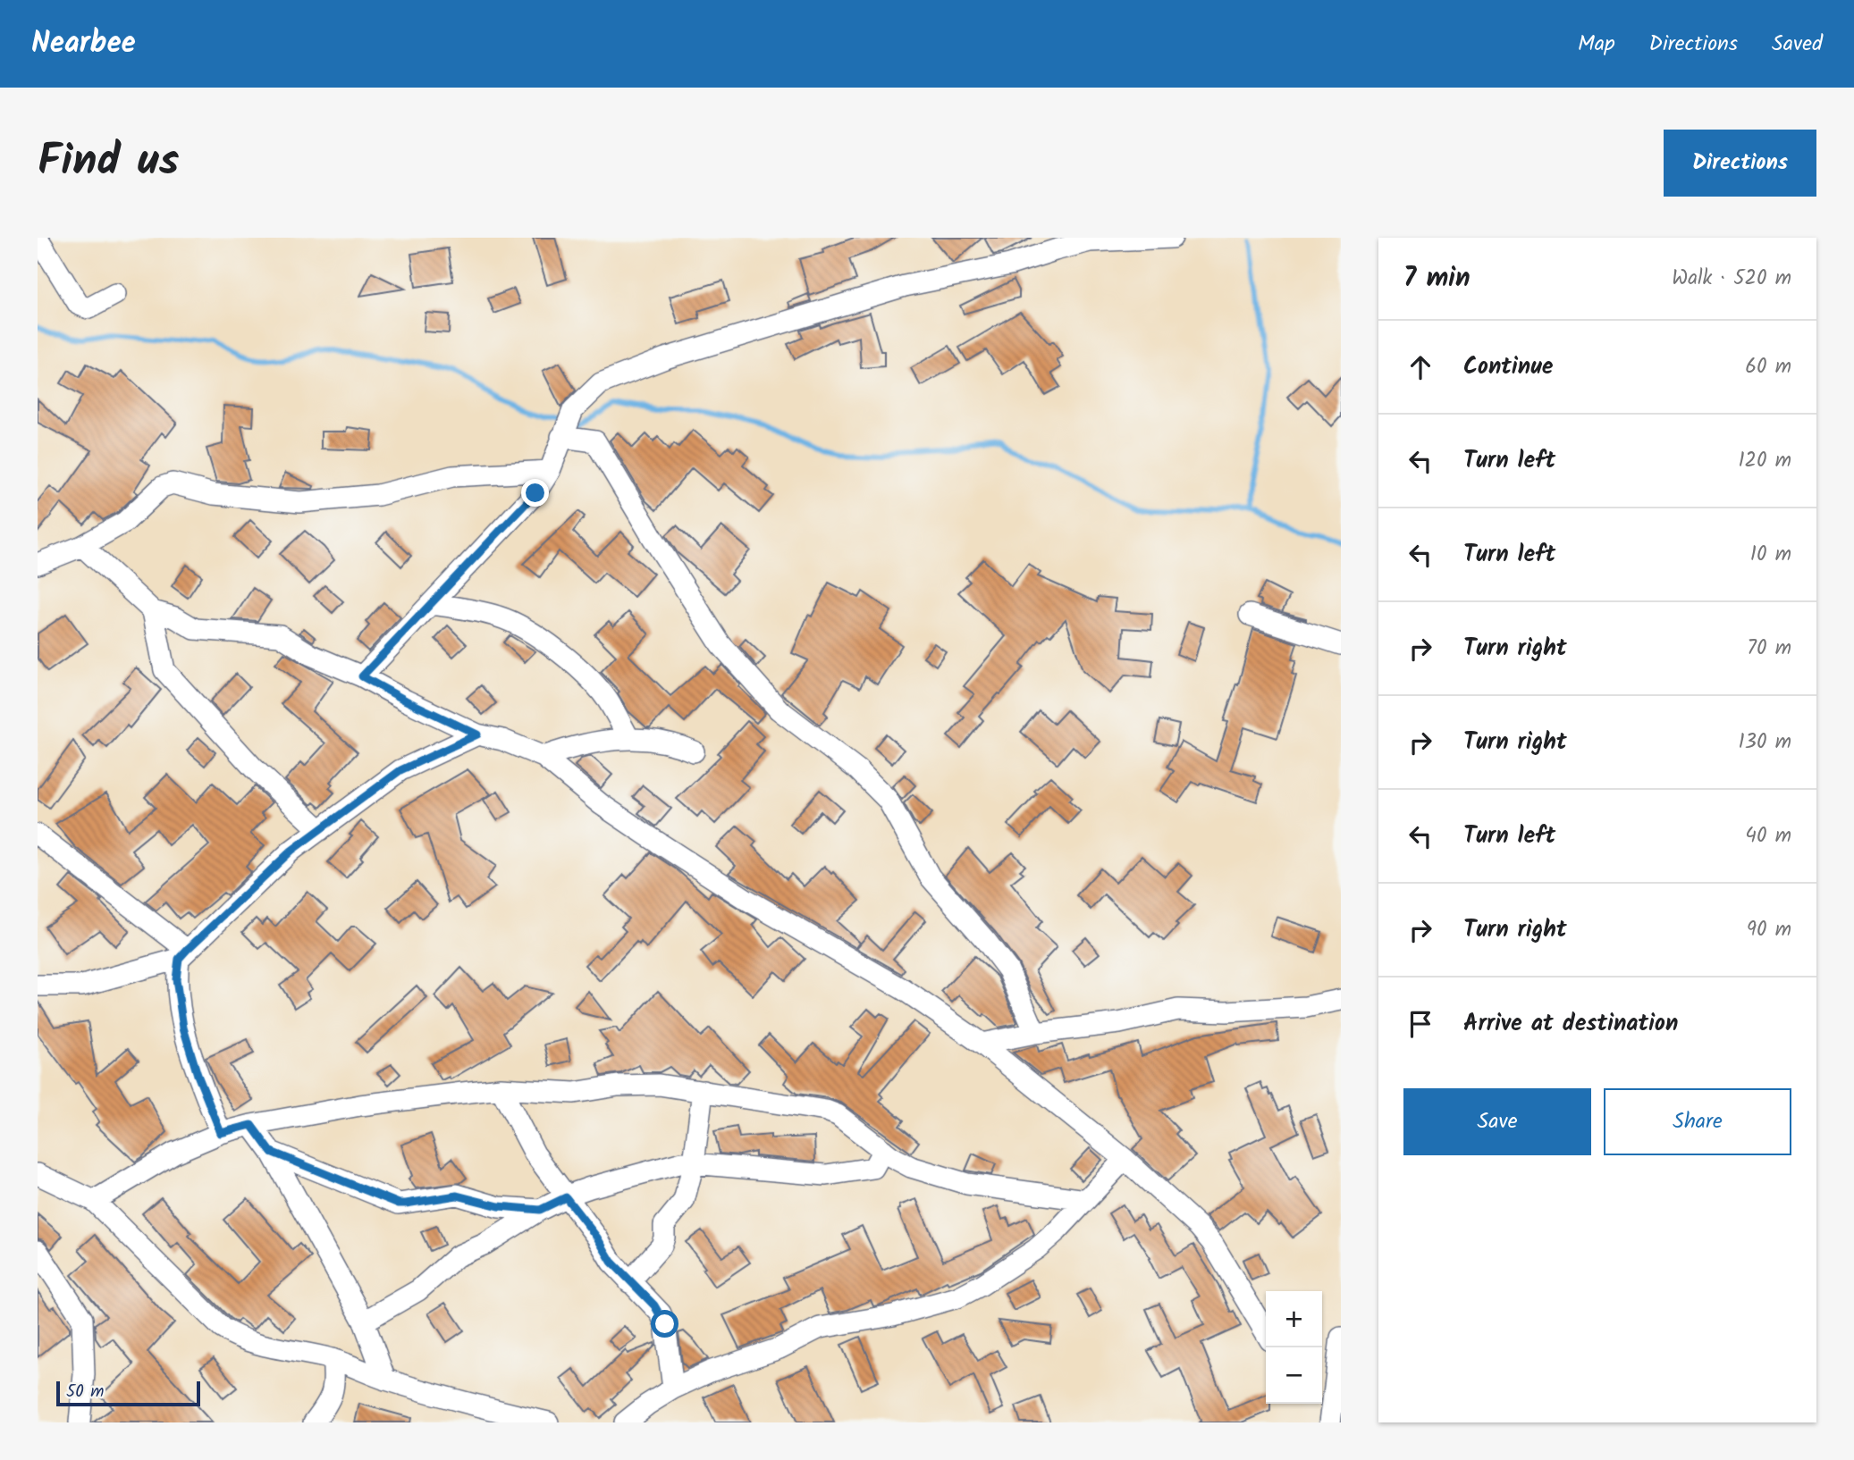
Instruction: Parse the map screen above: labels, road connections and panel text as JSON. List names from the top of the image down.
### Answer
{
  "scale_bar": "50 m",
  "page": {
    "header": "Nearbee",
    "nav": ["Map", "Directions", "Saved"],
    "title": "Find us",
    "buttons": [
      "Directions",
      ["Save", "Share"]
    ],
    "heading": ["7 min", "Walk · 520 m"],
    "list": [
      ["Continue", "60 m"],
      ["Turn left", "120 m"],
      ["Turn left", "10 m"],
      ["Turn right", "70 m"],
      ["Turn right", "130 m"],
      ["Turn left", "40 m"],
      ["Turn right", "90 m"],
      "Arrive at destination"
    ],
    "map_buttons": ["+", "−"],
    "scale": "50 m"
  }
}
